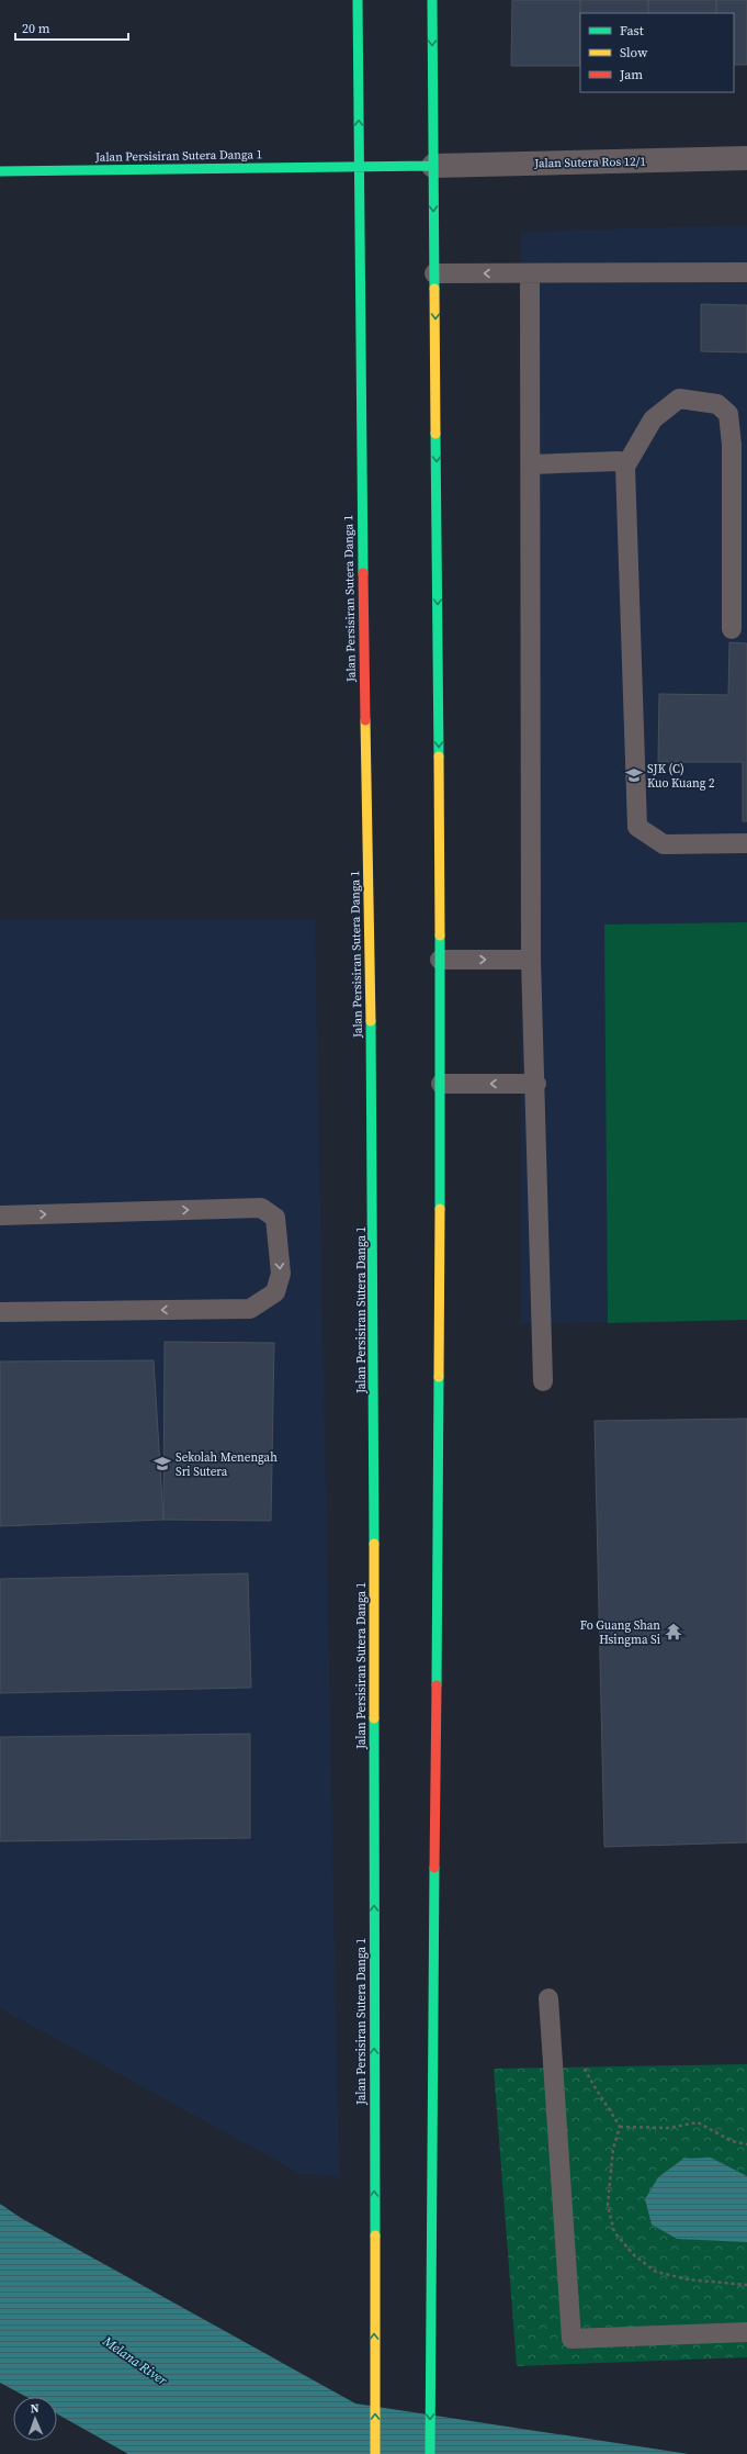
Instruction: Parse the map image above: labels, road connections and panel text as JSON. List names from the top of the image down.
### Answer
{
  "streets": {
    "main road": ["Jalan Persisiran Sutera Danga 1"],
    "street": ["Jalan Sutera Ros 12/1"]
  },
  "crossings": [
    ["Jalan Persisiran Sutera Danga 1", "Jalan Sutera Ros 12/1"]
  ],
  "water": ["Melana River"],
  "places": {
    "school or university": ["SJK (C) Kuo Kuang 2", "Sekolah Menengah Sri Sutera"],
    "temple": ["Fo Guang Shan Hsingma Si"]
  },
  "legend": ["Fast", "Slow", "Jam"],
  "scale_bar": "20 m",
  "north": "top"
}
